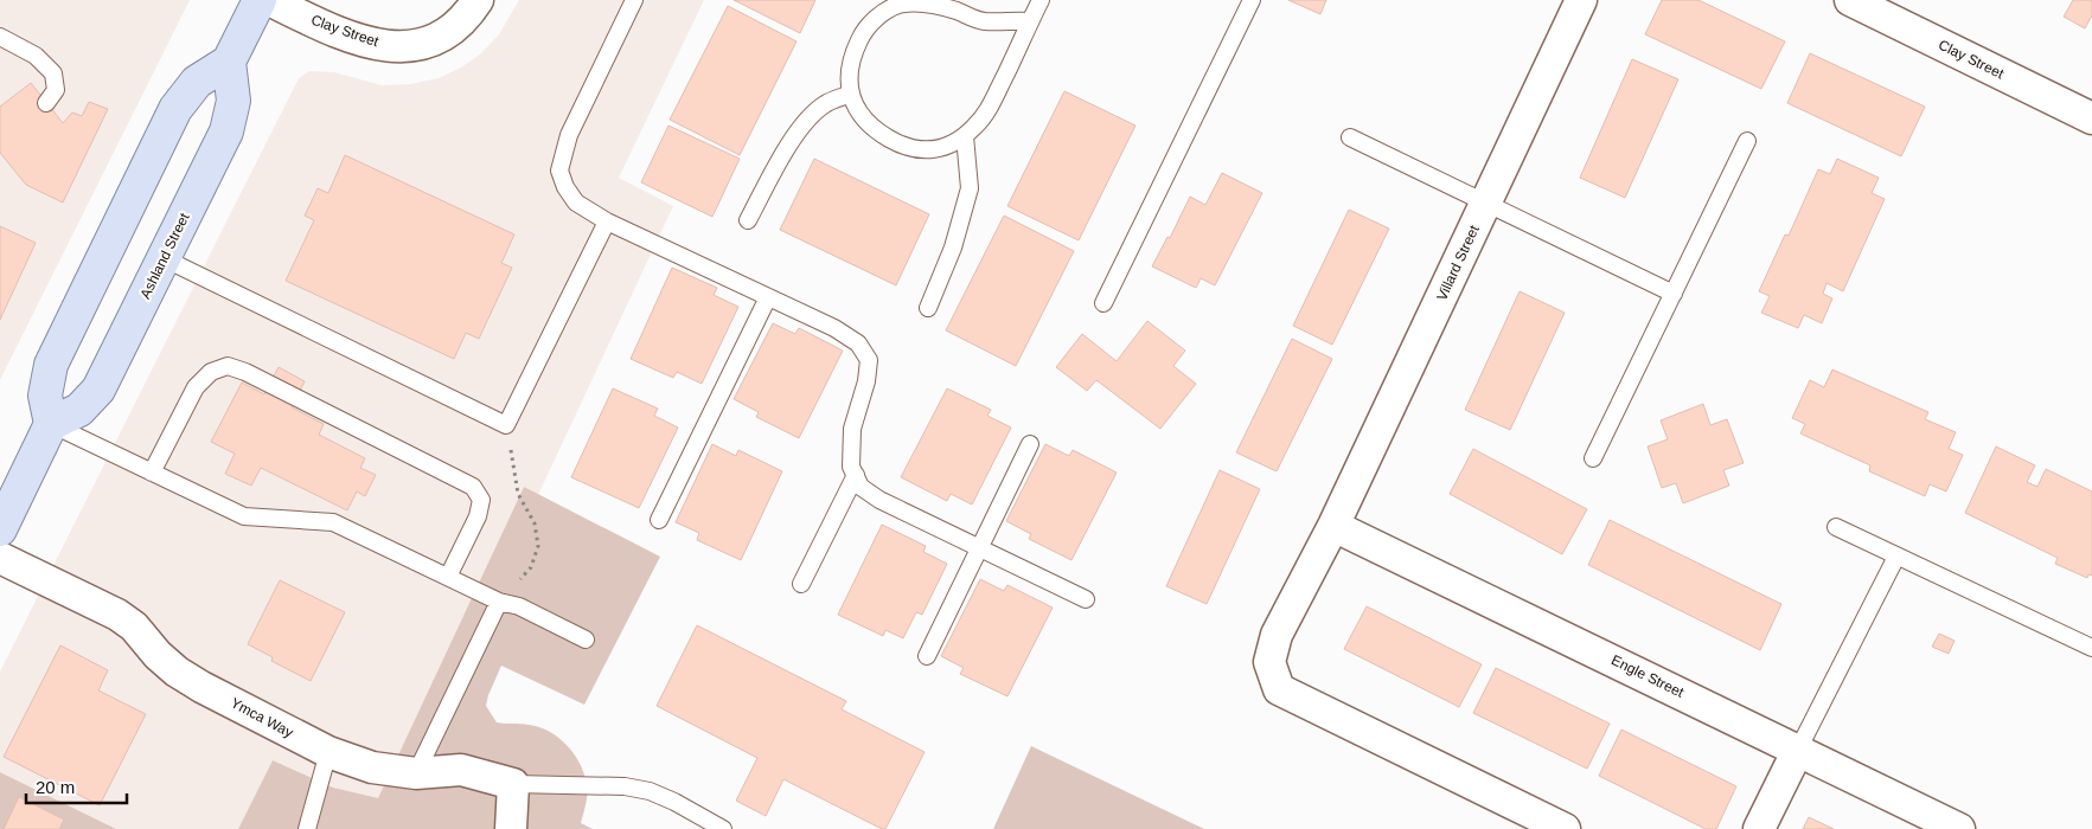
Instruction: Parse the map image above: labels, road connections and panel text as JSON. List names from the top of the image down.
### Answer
{
  "streets": {
    "main road": ["Ashland Street"],
    "street": [
      "Clay Street",
      "Villard Street",
      "Engle Street",
      "Ymca Way"
    ]
  },
  "crossings": [
    ["Villard Street", "Engle Street"]
  ],
  "scale_bar": "20 m"
}
